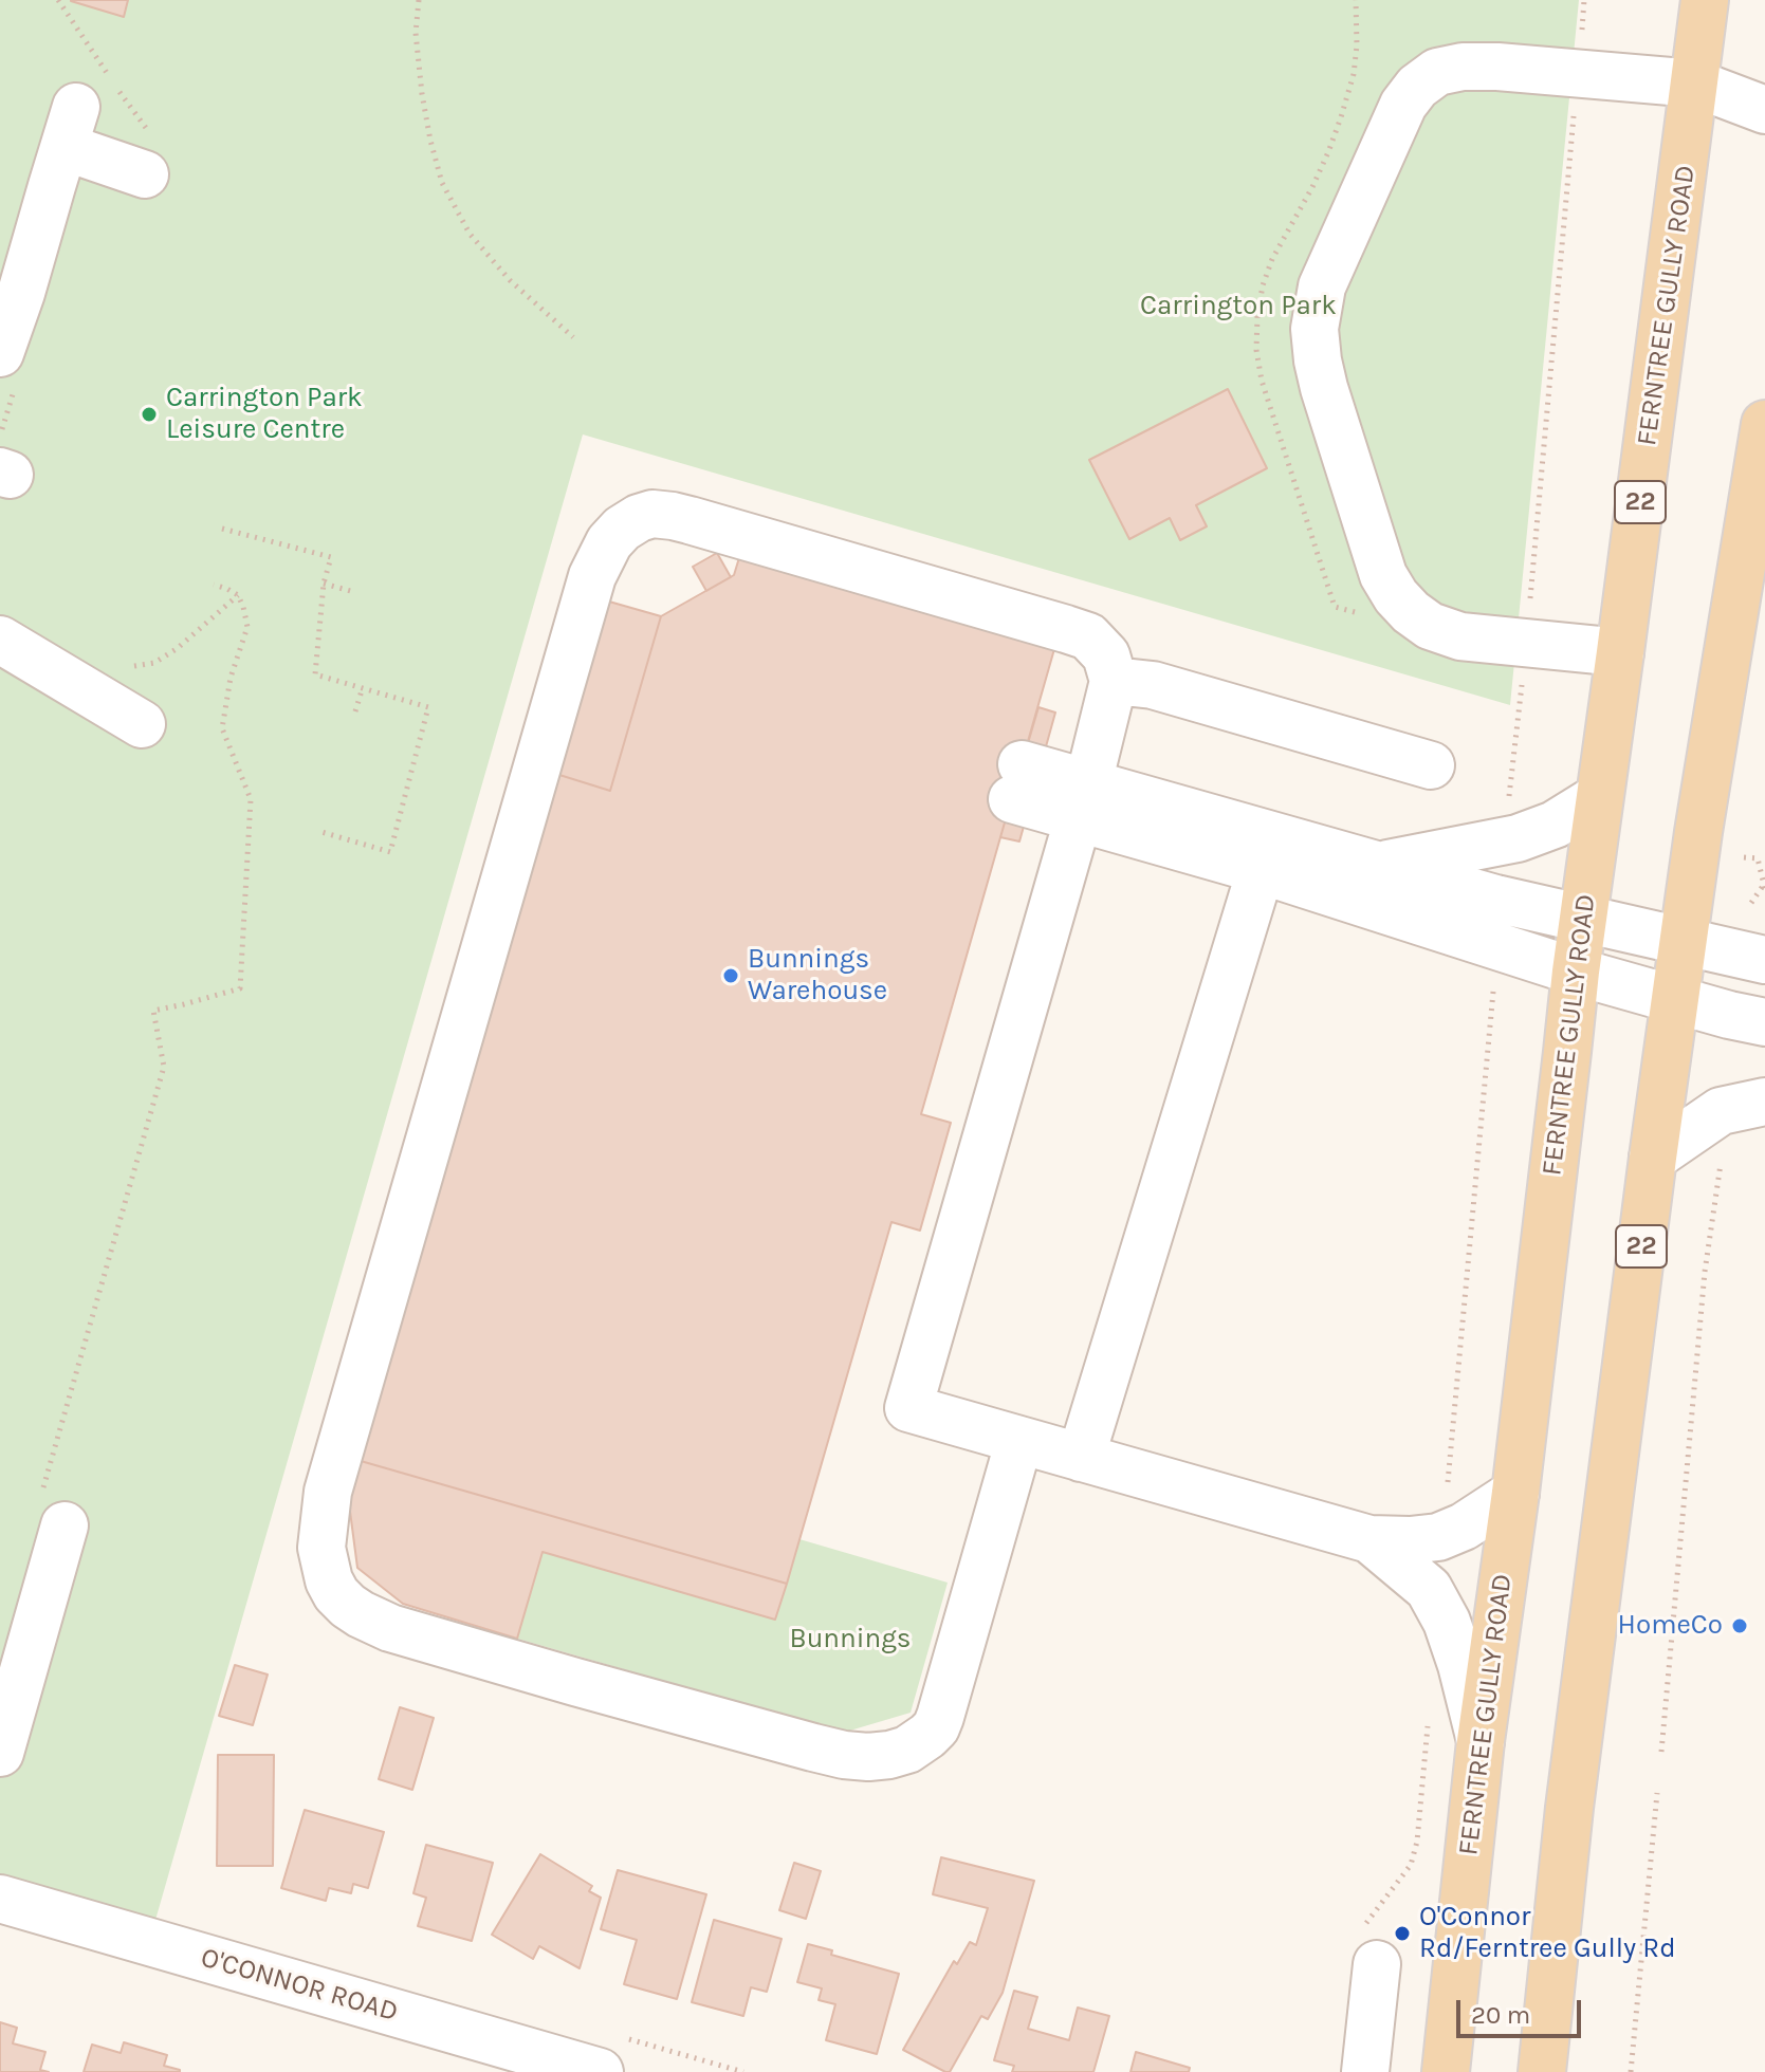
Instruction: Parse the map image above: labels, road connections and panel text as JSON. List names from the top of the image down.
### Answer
{
  "streets": {
    "main road": ["FERNTREE GULLY ROAD", "22"],
    "street": ["O'CONNOR ROAD"]
  },
  "parks": ["Carrington Park", "Bunnings"],
  "places": [
    "Carrington Park Leisure Centre",
    "Bunnings Warehouse",
    "HomeCo",
    "O'Connor Rd/Ferntree Gully Rd"
  ],
  "scale_bar": "20 m"
}
